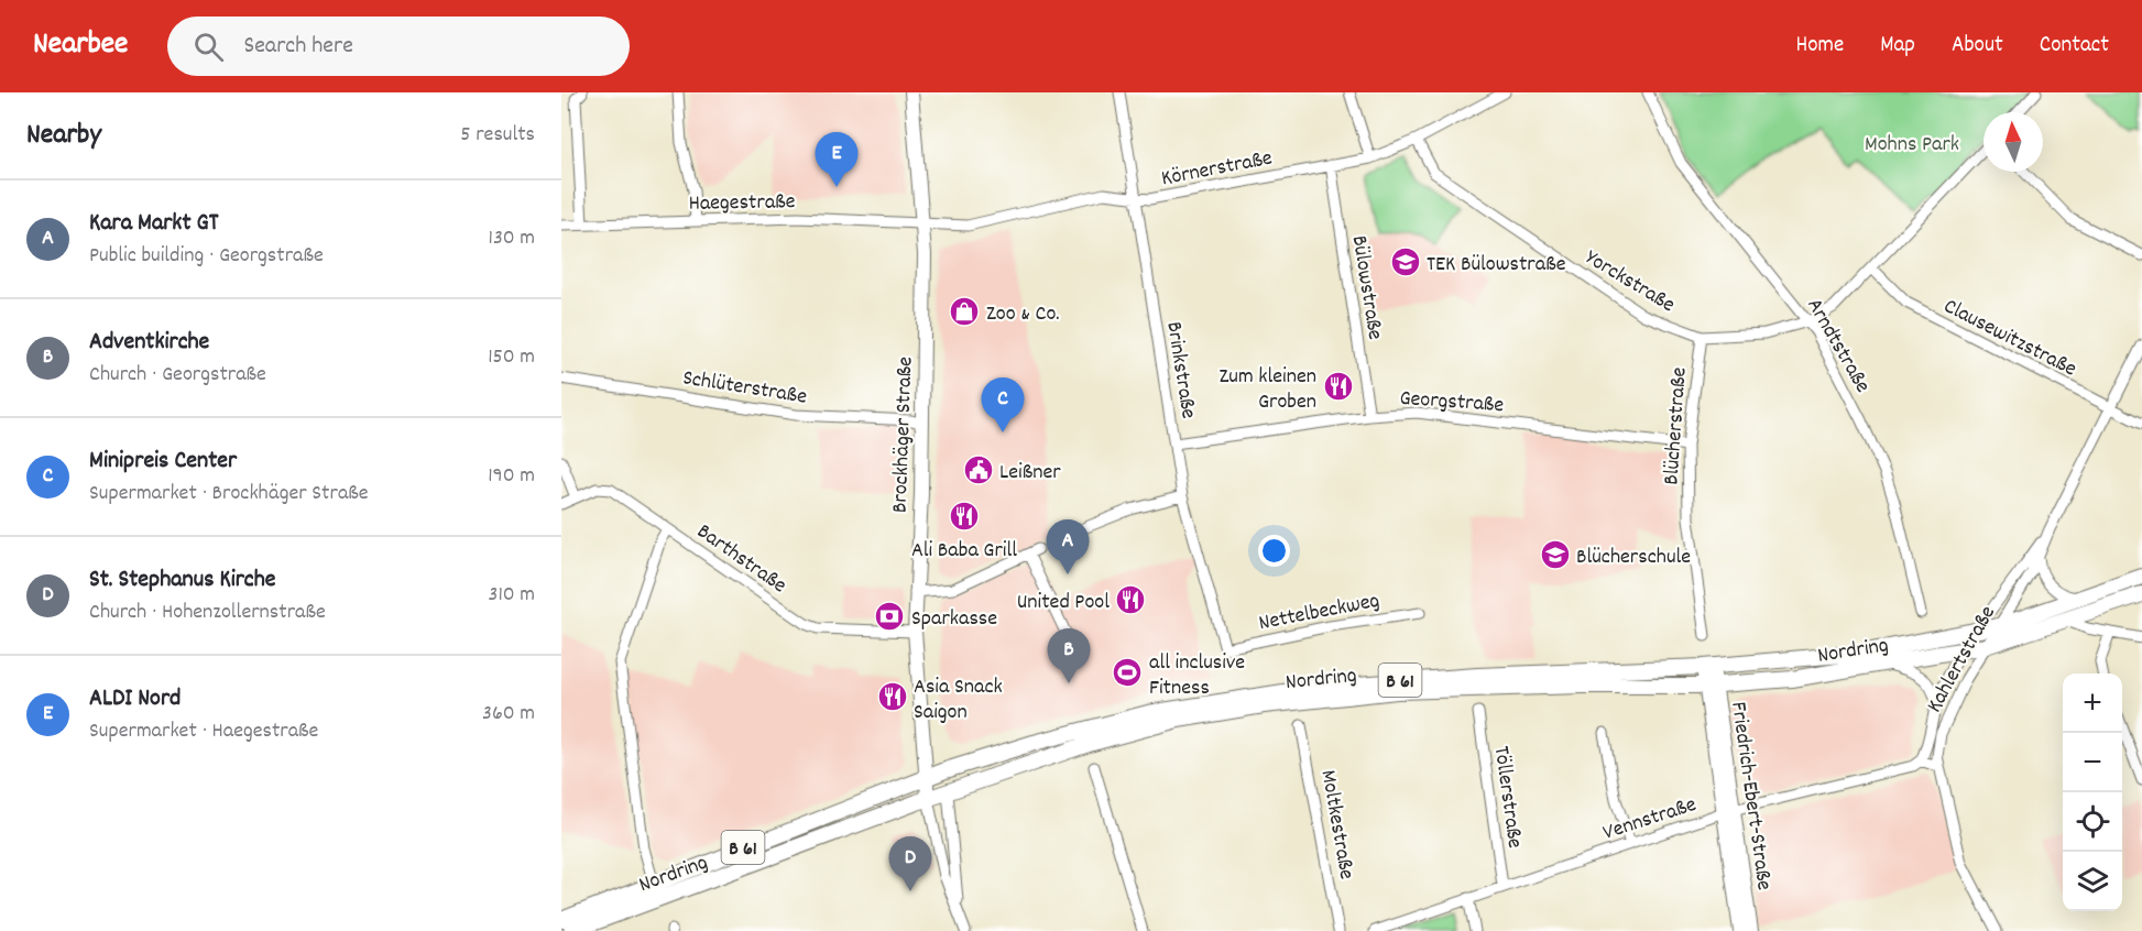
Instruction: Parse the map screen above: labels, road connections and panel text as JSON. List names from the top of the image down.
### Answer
{
  "streets": {
    "main road": [
      "Brockhäger Straße",
      "Nordring",
      "B 61",
      "Friedrich-Ebert-Straße"
    ],
    "street": [
      "Körnerstraße",
      "Haegestraße",
      "Yorckstraße",
      "Bülowstraße",
      "Clausewitzstraße",
      "Arndtstraße",
      "Brinkstraße",
      "Schlüterstraße",
      "Georgstraße",
      "Blücherstraße",
      "Barthstraße",
      "Nettelbeckweg",
      "Kahlertstraße",
      "Töllerstraße",
      "Vennstraße",
      "Moltkestraße"
    ]
  },
  "crossings": [
    ["Körnerstraße", "Haegestraße"],
    ["Körnerstraße", "Yorckstraße"],
    ["Körnerstraße", "Bülowstraße"],
    ["Körnerstraße", "Brinkstraße"],
    ["Körnerstraße", "Brockhäger Straße"],
    ["Haegestraße", "Brockhäger Straße"],
    ["Yorckstraße", "Clausewitzstraße"],
    ["Yorckstraße", "Arndtstraße"],
    ["Yorckstraße", "Blücherstraße"],
    ["Bülowstraße", "Georgstraße"],
    ["Clausewitzstraße", "Kahlertstraße"],
    ["Brinkstraße", "Georgstraße"],
    ["Brinkstraße", "Nettelbeckweg"],
    ["Schlüterstraße", "Brockhäger Straße"],
    ["Georgstraße", "Blücherstraße"],
    ["Brockhäger Straße", "Barthstraße"],
    ["Brockhäger Straße", "Nordring"],
    ["Nordring", "Kahlertstraße"],
    ["Nordring", "B 61"],
    ["Nordring", "Friedrich-Ebert-Straße"],
    ["Kahlertstraße", "Vennstraße"],
    ["Friedrich-Ebert-Straße", "Vennstraße"],
    ["Töllerstraße", "Vennstraße"]
  ],
  "parks": ["Mohns Park"],
  "places": {
    "school or university": ["TEK Bülowstraße", "Blücherschule"],
    "shop": ["Zoo & Co."],
    "restaurant": [
      "Zum kleinen Groben",
      "Ali Baba Grill",
      "United Pool",
      "Asia Snack Saigon"
    ],
    "public building": ["Leißner"],
    "bank": ["Sparkasse"],
    "sports": ["all inclusive Fitness"]
  },
  "north": "top",
  "page": {
    "header": "Nearbee",
    "search": "Search here",
    "nav": [
      "Home",
      "Map",
      "About",
      "Contact"
    ],
    "heading": ["Nearby", "5 results"],
    "pins": [
      "E",
      "C",
      "A",
      "B",
      "D"
    ],
    "list": [
      {
        "mark": "A",
        "name": "Kara Markt GT",
        "note": "Public building · Georgstraße",
        "value": "130 m"
      },
      {
        "mark": "B",
        "name": "Adventkirche",
        "note": "Church · Georgstraße",
        "value": "150 m"
      },
      {
        "mark": "C",
        "name": "Minipreis Center",
        "note": "Supermarket · Brockhäger Straße",
        "value": "190 m"
      },
      {
        "mark": "D",
        "name": "St. Stephanus Kirche",
        "note": "Church · Hohenzollernstraße",
        "value": "310 m"
      },
      {
        "mark": "E",
        "name": "ALDI Nord",
        "note": "Supermarket · Haegestraße",
        "value": "360 m"
      }
    ],
    "map_buttons": ["+", "−"]
  }
}
